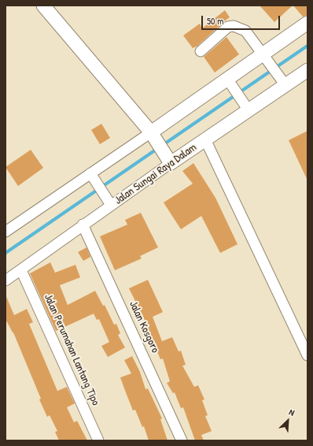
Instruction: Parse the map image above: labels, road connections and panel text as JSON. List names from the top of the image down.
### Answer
{
  "streets": {
    "street": ["Jalan Sungai Raya Dalam", "Jalan Kosgoro", "Jalan Perumahan Lantang Tipo"]
  },
  "crossings": [
    ["Jalan Sungai Raya Dalam", "Jalan Kosgoro"],
    ["Jalan Sungai Raya Dalam", "Jalan Perumahan Lantang Tipo"]
  ],
  "scale_bar": "50 m",
  "north": "top right"
}
